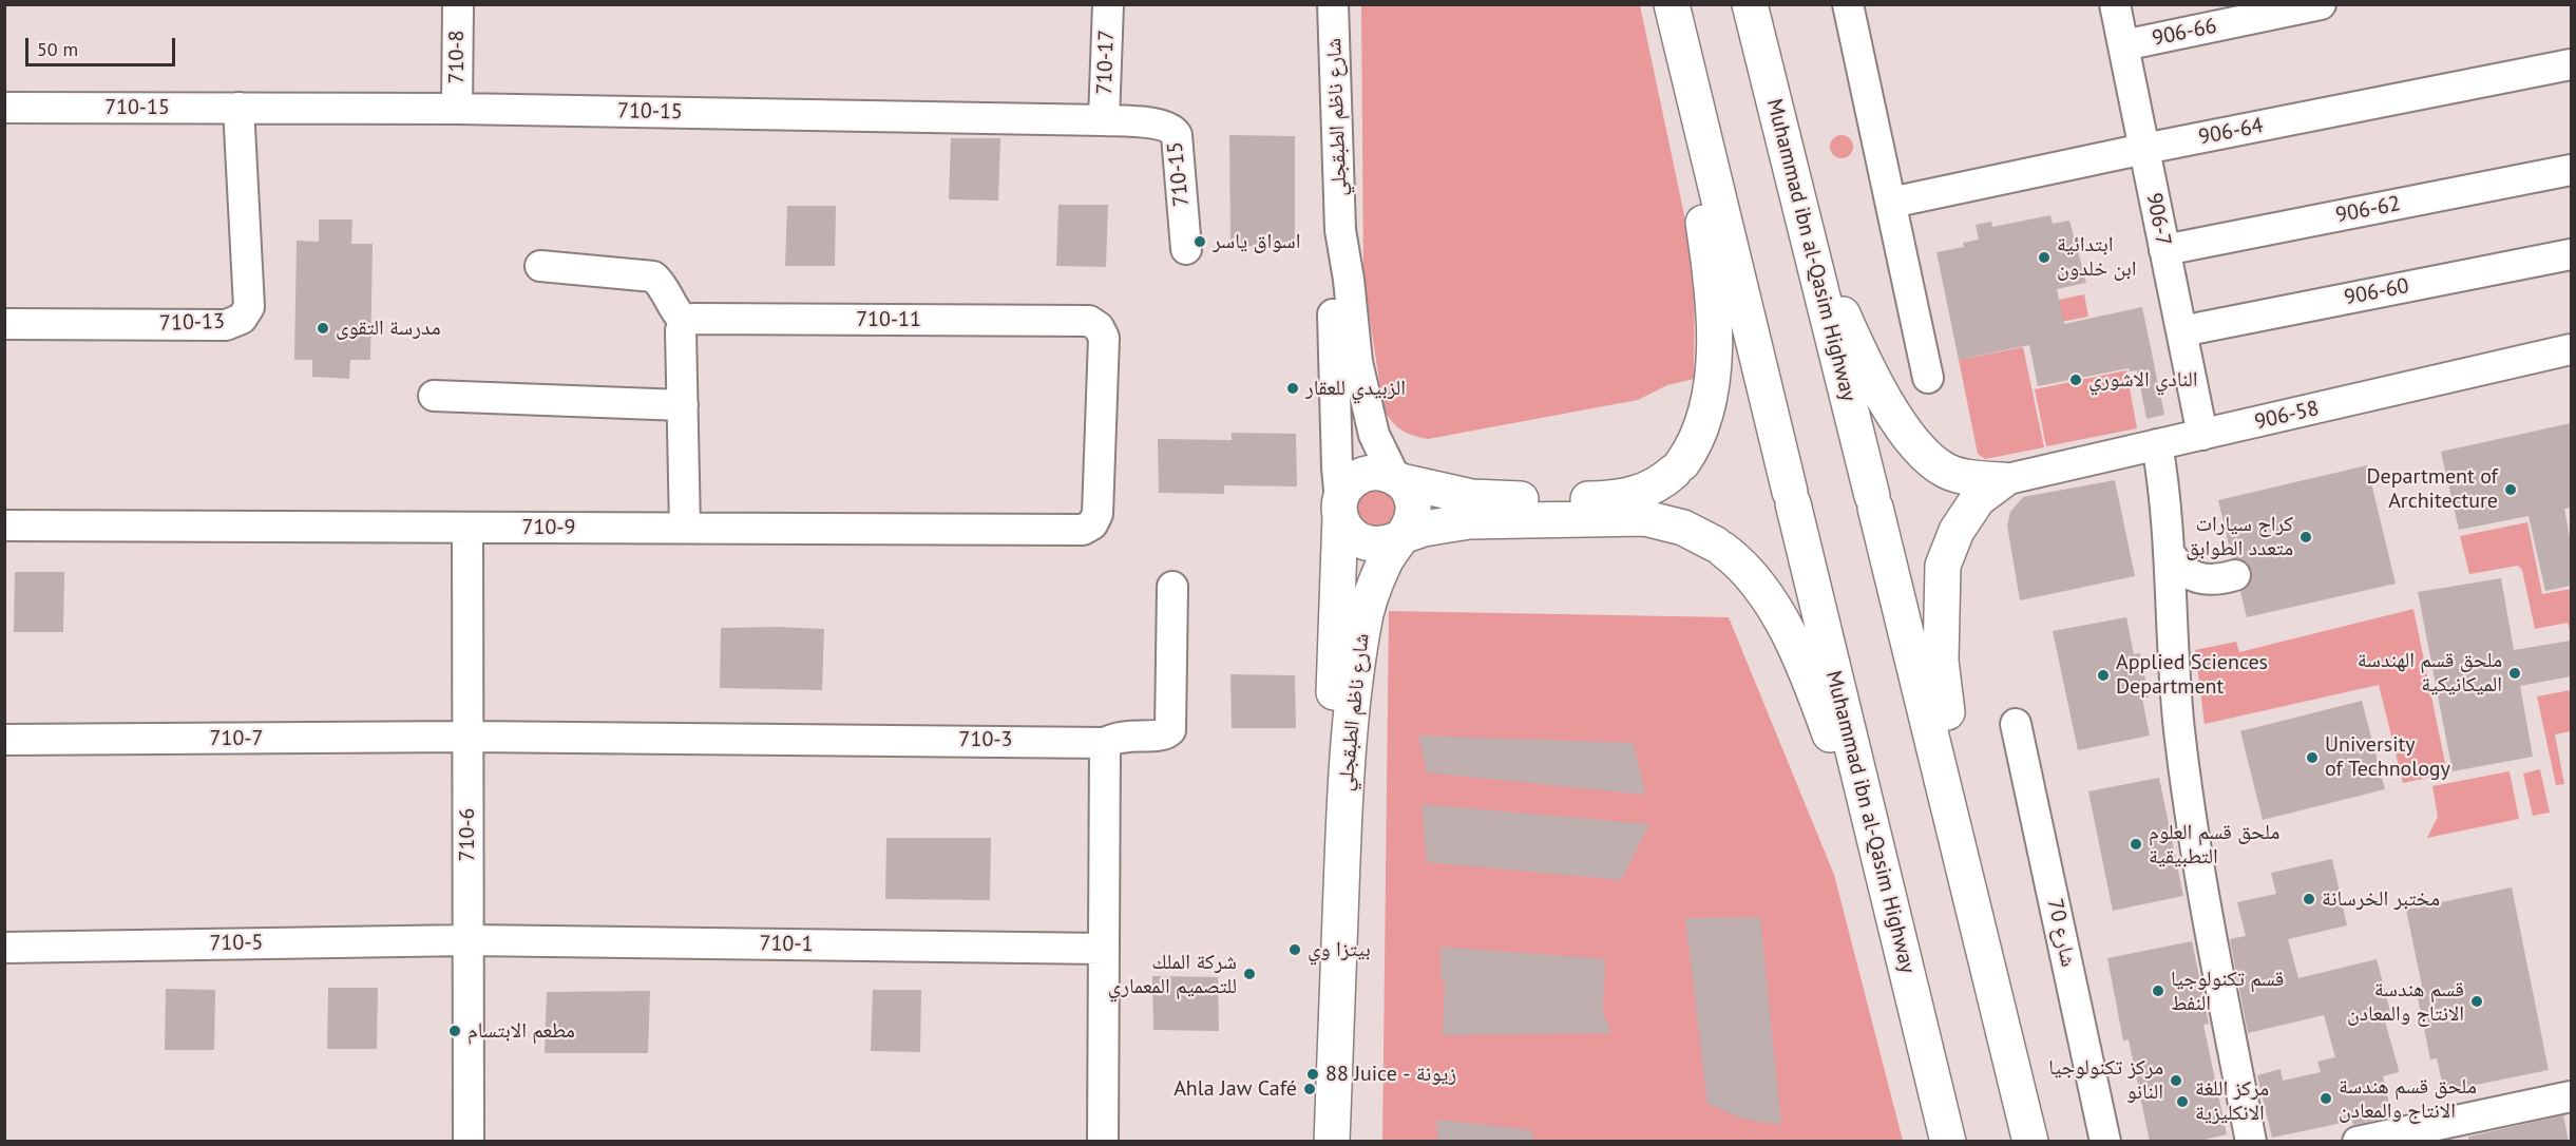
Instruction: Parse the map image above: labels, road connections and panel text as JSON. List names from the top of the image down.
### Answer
{
  "streets": {
    "main road": ["شارع ناظم الطبقجلي", "Muhammad ibn al-Qasim Highway"],
    "street": [
      "906-66",
      "710-8",
      "710-17",
      "710-15",
      "906-64",
      "906-62",
      "906-7",
      "906-60",
      "710-11",
      "710-13",
      "906-58",
      "710-9",
      "710-7",
      "710-3",
      "710-6",
      "شارع 70",
      "710-5",
      "710-1"
    ]
  },
  "crossings": [
    ["906-66", "906-7"],
    ["710-8", "710-15"],
    ["710-17", "710-15"],
    ["710-15", "710-13"],
    ["906-64", "906-7"],
    ["906-62", "906-7"],
    ["906-7", "906-60"],
    ["906-7", "906-58"],
    ["710-11", "710-9"],
    ["710-9", "710-6"],
    ["710-7", "710-3"],
    ["710-7", "710-6"],
    ["710-3", "710-6"],
    ["710-6", "710-5"],
    ["710-6", "710-1"],
    ["710-5", "710-1"]
  ],
  "places": [
    "اسواق ياسر",
    "ابتدائية ابن خلدون",
    "مدرسة التقوى",
    "النادي الاشوري",
    "الزبيدي للعقار",
    "Department of Architecture",
    "كراج سيارات متعدد الطوابق",
    "ملحق قسم الهندسة الميكانيكية",
    "Applied Sciences Department",
    "University of Technology",
    "ملحق قسم العلوم التطبيقية",
    "مختبر الخرسانة",
    "بيتزا وي",
    "شركة الملك للتصميم المعماري",
    "قسم تكنولوجيا النفط",
    "قسم هندسة الانتاج والمعادن",
    "مطعم الابتسام",
    "88 Juice - زيونة",
    "مركز تكنولوجيا النانو",
    "Ahla Jaw Café",
    "ملحق قسم هندسة الانتاج والمعادن",
    "مركز اللغة الانكليزية"
  ],
  "scale_bar": "50 m"
}
